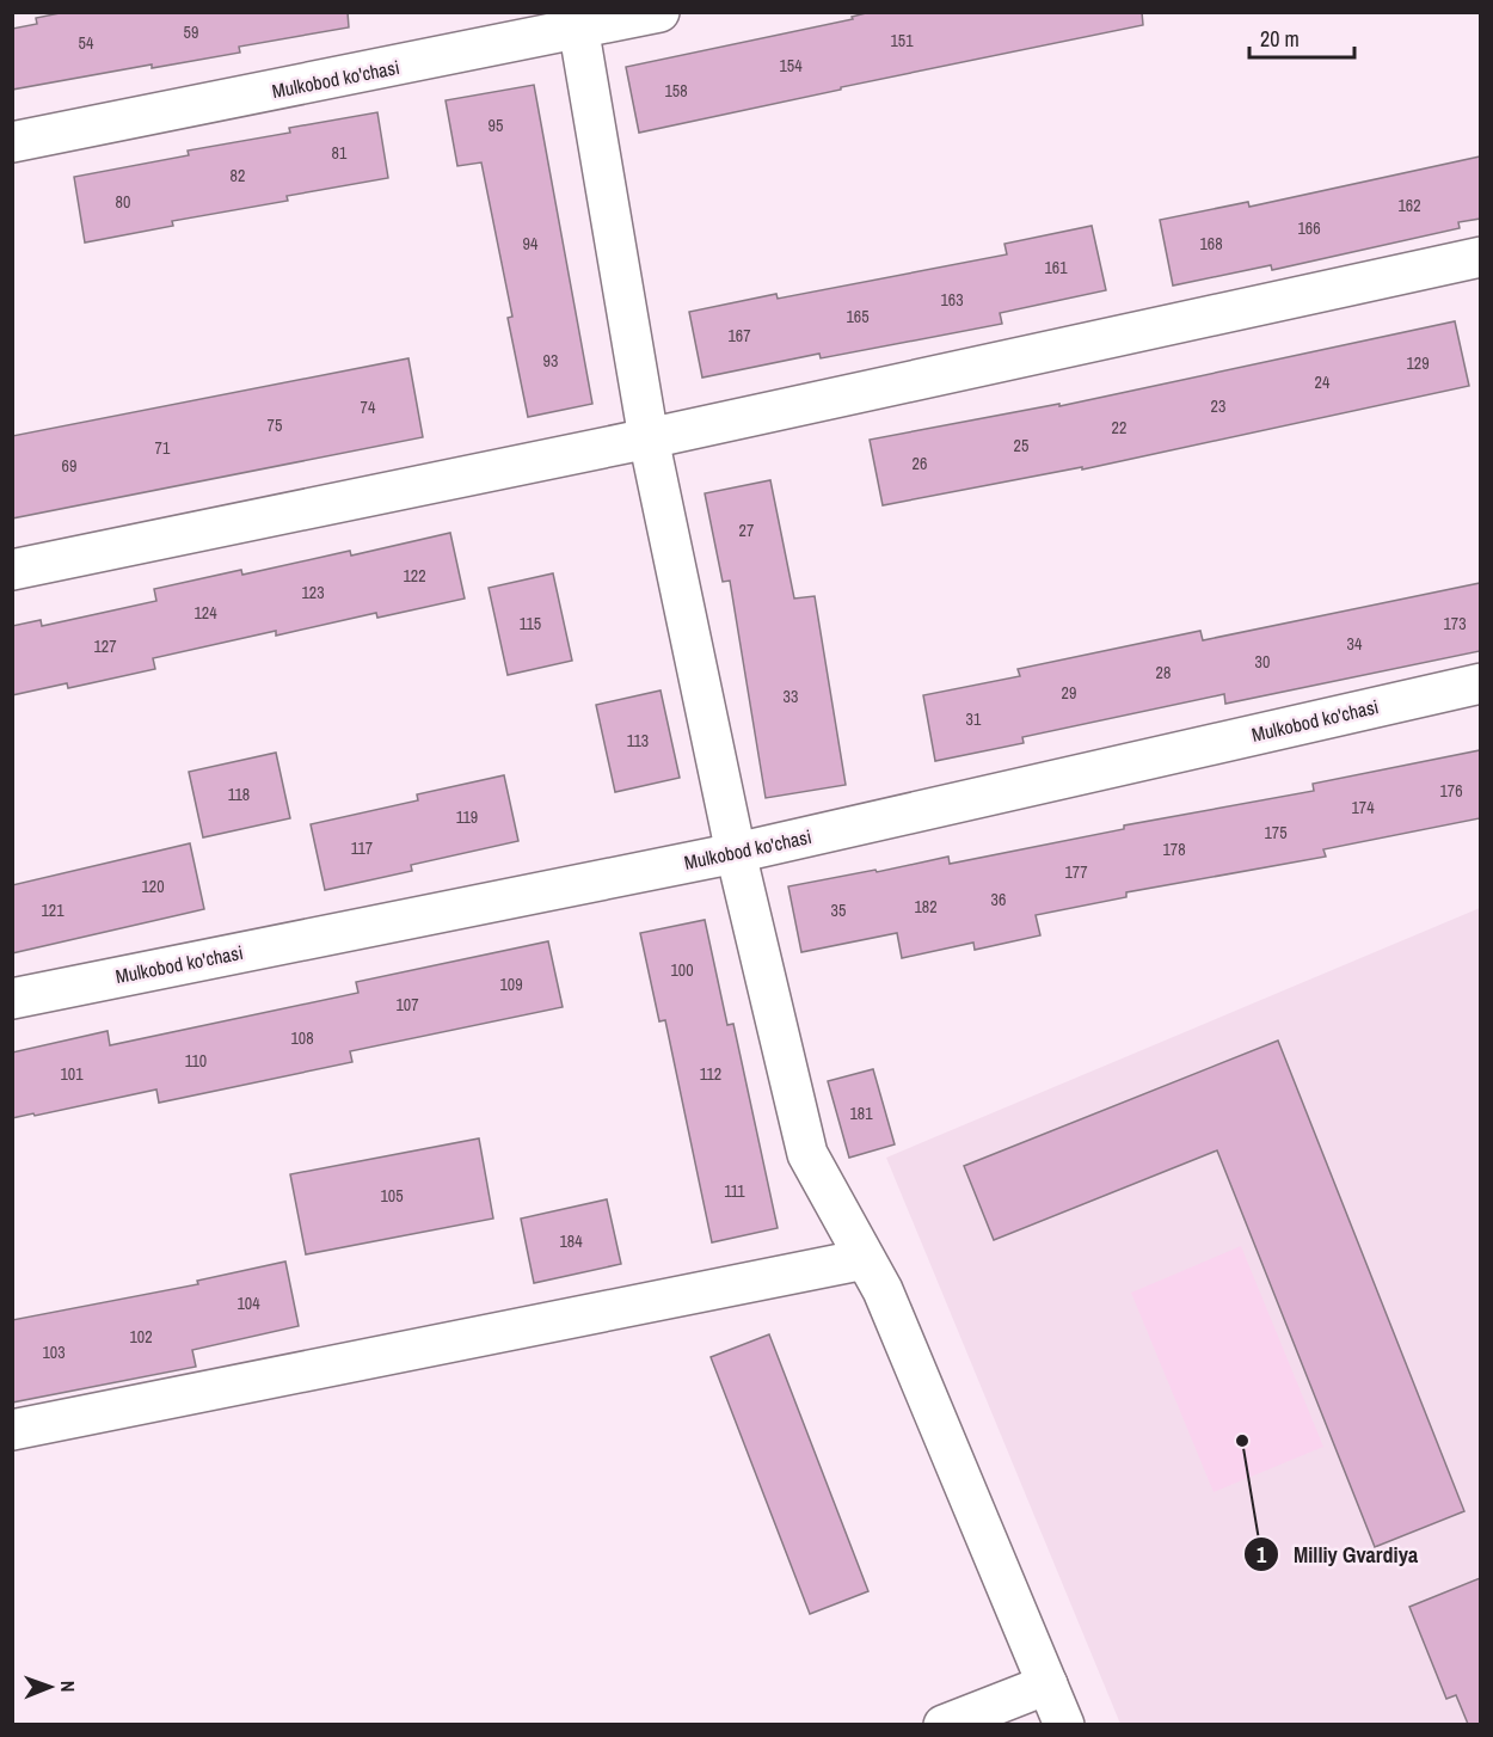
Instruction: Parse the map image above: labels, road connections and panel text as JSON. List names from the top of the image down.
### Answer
{
  "streets": {
    "street": ["Mulkobod ko'chasi"]
  },
  "places": ["Milliy Gvardiya"],
  "house_numbers": [
    "59",
    "151",
    "54",
    "154",
    "158",
    "95",
    "81",
    "82",
    "80",
    "162",
    "166",
    "94",
    "168",
    "161",
    "163",
    "165",
    "167",
    "93",
    "129",
    "24",
    "23",
    "74",
    "75",
    "22",
    "25",
    "71",
    "26",
    "69",
    "27",
    "122",
    "123",
    "124",
    "115",
    "173",
    "34",
    "127",
    "30",
    "28",
    "29",
    "33",
    "31",
    "113",
    "176",
    "118",
    "174",
    "119",
    "175",
    "117",
    "178",
    "177",
    "120",
    "36",
    "182",
    "121",
    "35",
    "100",
    "109",
    "107",
    "108",
    "110",
    "101",
    "112",
    "181",
    "111",
    "105",
    "184",
    "104",
    "102",
    "103"
  ],
  "scale_bar": "20 m",
  "north": "right"
}
